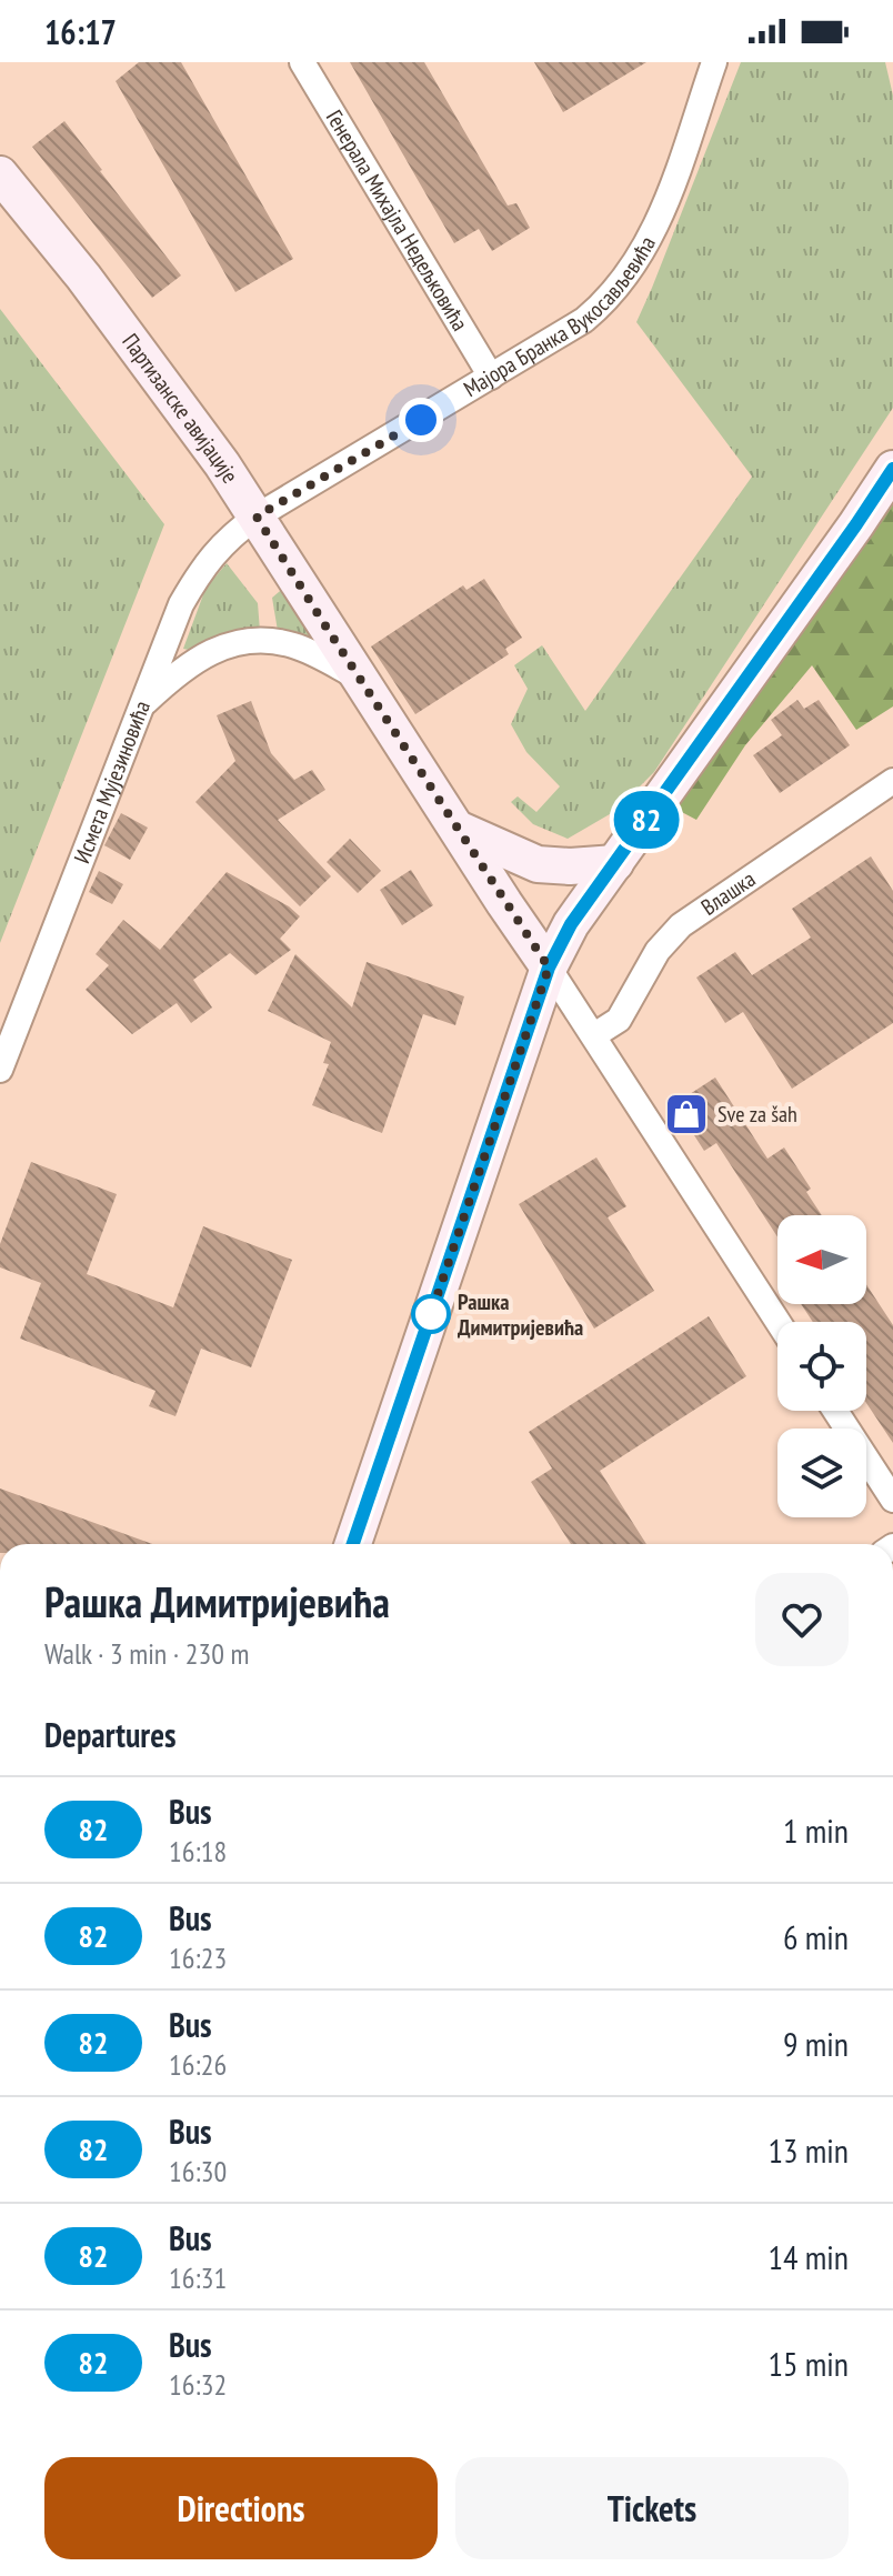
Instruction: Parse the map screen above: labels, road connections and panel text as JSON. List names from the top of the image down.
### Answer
{
  "streets": {
    "main road": ["Партизанске авијације"],
    "street": [
      "Генерала Михајла Недељковића",
      "Мајора Бранка Вукосављевића",
      "Исмета Мујезиновића",
      "Влашка"
    ]
  },
  "crossings": [
    ["Генерала Михајла Недељковића", "Мајора Бранка Вукосављевића"],
    ["Мајора Бранка Вукосављевића", "Партизанске авијације"],
    ["Мајора Бранка Вукосављевића", "Исмета Мујезиновића"],
    ["Партизанске авијације", "Исмета Мујезиновића"]
  ],
  "places": {
    "shop": ["Sve za šah"],
    "other": ["Рашка Димитријевића"]
  },
  "lines": ["bus line 82"],
  "north": "left",
  "page": {
    "status": "16:17",
    "on_map": "82",
    "heading": [
      ["Рашка Димитријевића", "Walk · 3 min · 230 m"],
      "Departures"
    ],
    "list": [
      {
        "mark": "82",
        "name": "Bus",
        "note": "16:18",
        "value": "1 min"
      },
      {
        "mark": "82",
        "name": "Bus",
        "note": "16:23",
        "value": "6 min"
      },
      {
        "mark": "82",
        "name": "Bus",
        "note": "16:26",
        "value": "9 min"
      },
      {
        "mark": "82",
        "name": "Bus",
        "note": "16:30",
        "value": "13 min"
      },
      {
        "mark": "82",
        "name": "Bus",
        "note": "16:31",
        "value": "14 min"
      },
      {
        "mark": "82",
        "name": "Bus",
        "note": "16:32",
        "value": "15 min"
      }
    ],
    "buttons": ["Directions", "Tickets"]
  }
}
